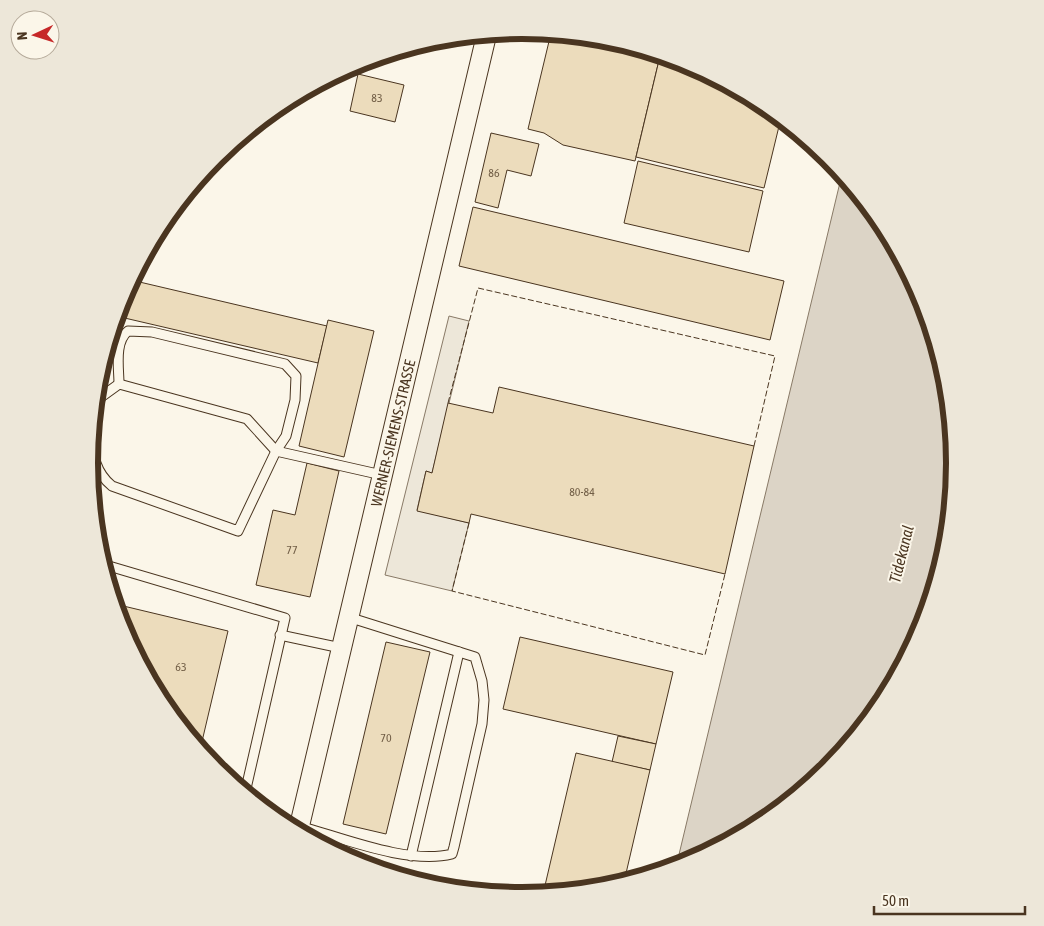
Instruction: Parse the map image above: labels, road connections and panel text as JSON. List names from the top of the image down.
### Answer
{
  "streets": {
    "street": ["WERNER-SIEMENS-STRASSE"]
  },
  "water": ["Tidekanal"],
  "house_numbers": [
    "83",
    "86",
    "80-84",
    "77",
    "63",
    "70"
  ],
  "scale_bar": "50 m",
  "north": "left"
}
